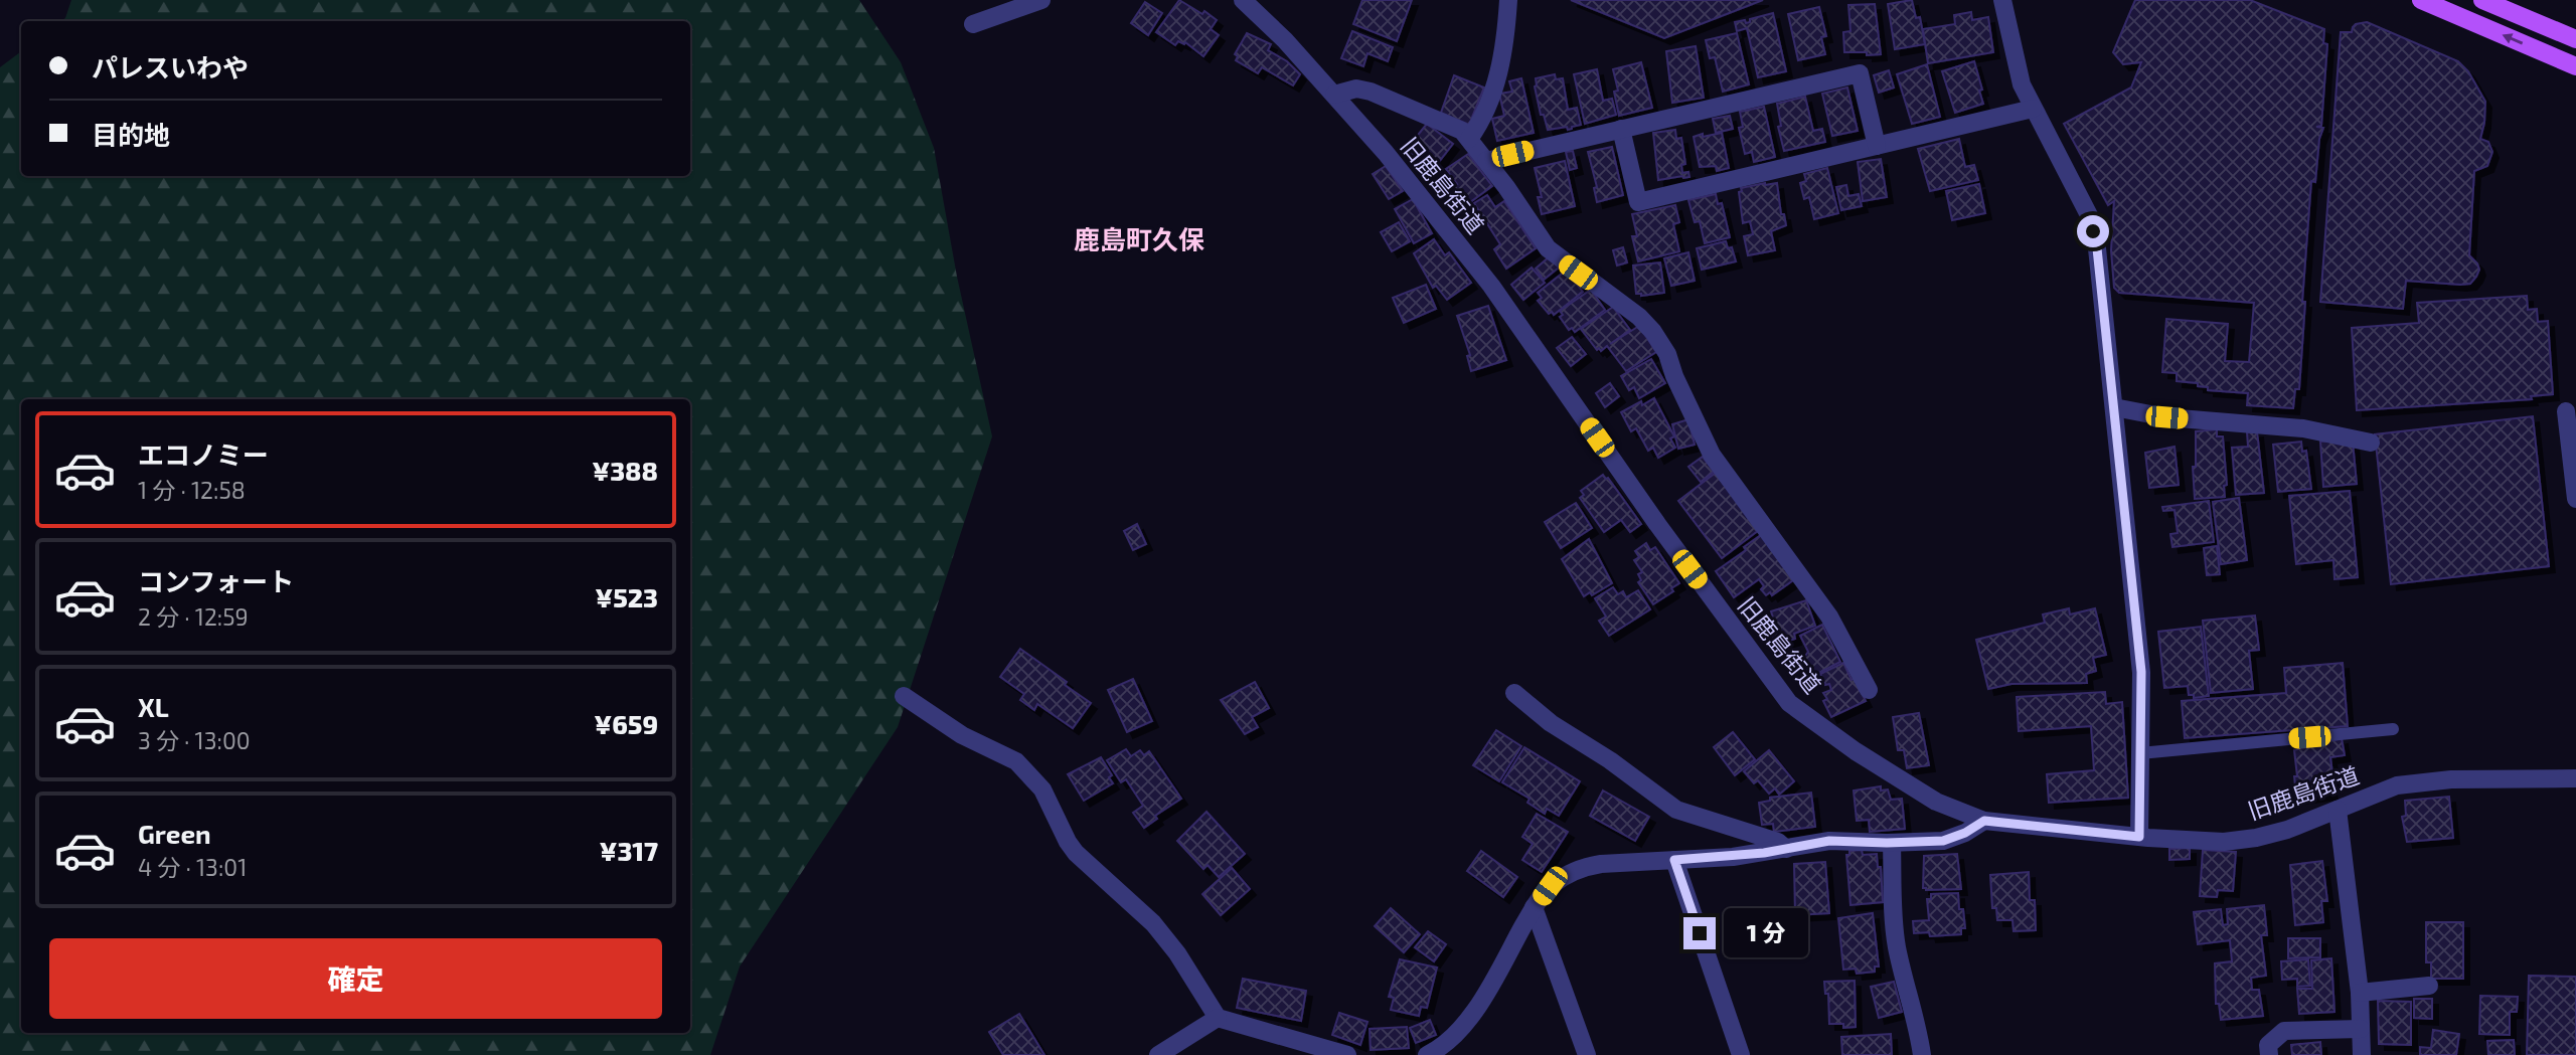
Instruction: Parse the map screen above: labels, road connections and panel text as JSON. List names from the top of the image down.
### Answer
{
  "streets": {
    "street": ["旧鹿島街道"]
  },
  "districts": ["鹿島町久保"],
  "page": {
    "banner": ["パレスいわや", "目的地"],
    "list": [
      {
        "name": "エコノミー",
        "note": "1 分 · 12:58",
        "value": "¥388"
      },
      {
        "name": "コンフォート",
        "note": "2 分 · 12:59",
        "value": "¥523"
      },
      {
        "name": "XL",
        "note": "3 分 · 13:00",
        "value": "¥659"
      },
      {
        "name": "Green",
        "note": "4 分 · 13:01",
        "value": "¥317"
      }
    ],
    "bubble": "1 分",
    "buttons": "確定"
  }
}
